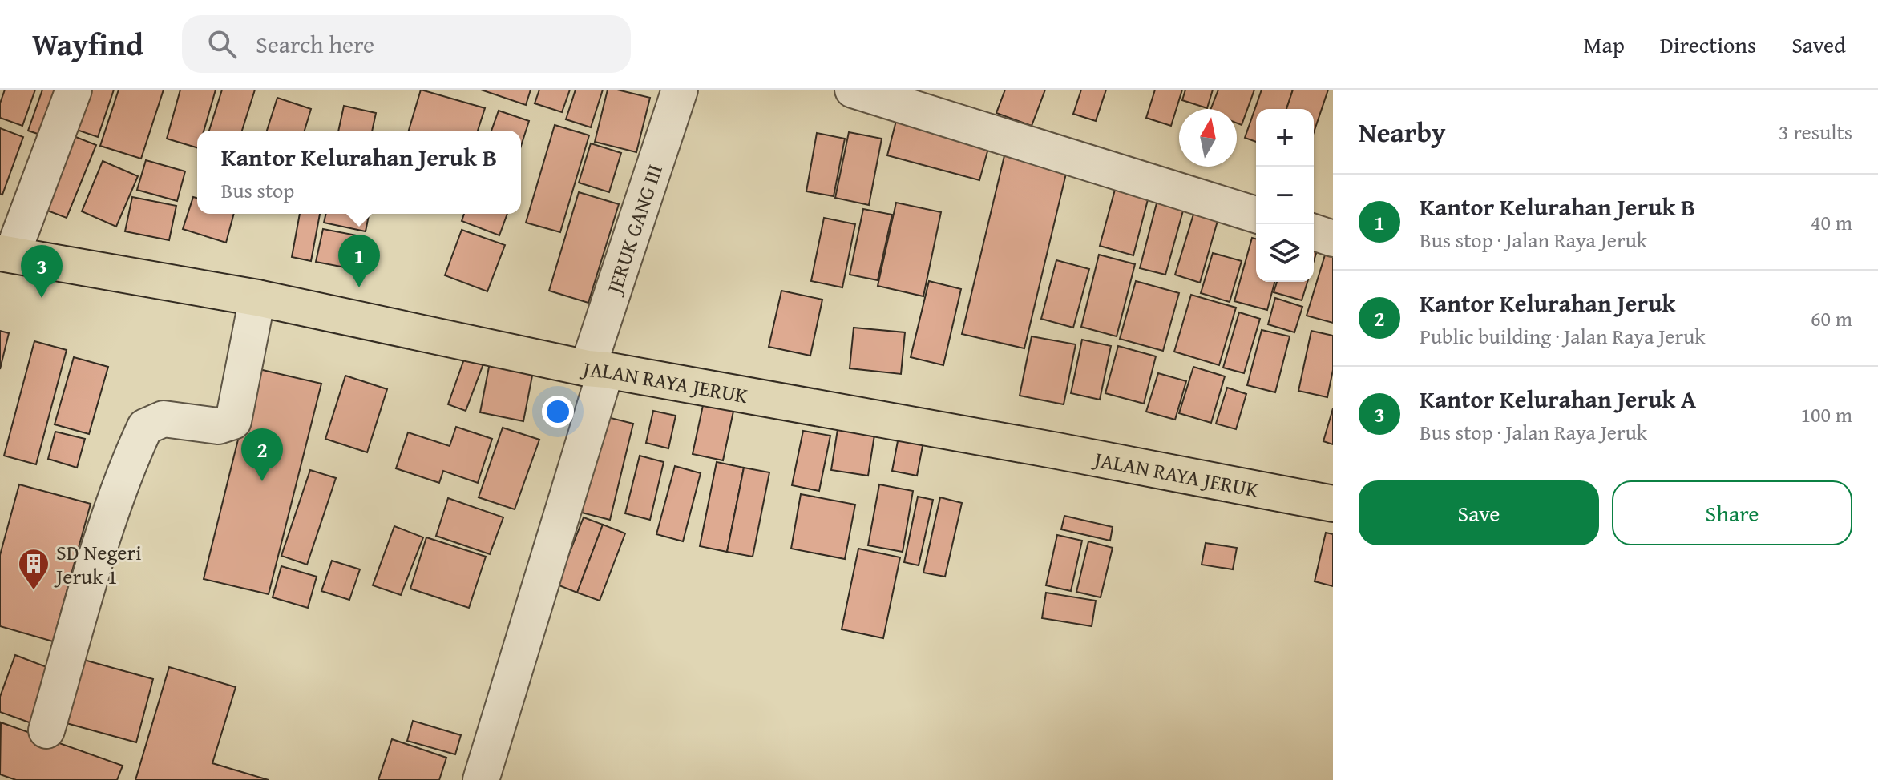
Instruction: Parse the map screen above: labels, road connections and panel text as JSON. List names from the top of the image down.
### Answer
{
  "streets": {
    "main road": ["JALAN RAYA JERUK"],
    "street": ["JERUK GANG III"]
  },
  "crossings": [
    ["JERUK GANG III", "JALAN RAYA JERUK"]
  ],
  "places": {
    "building": ["SD Negeri Jeruk 1"]
  },
  "north": "top",
  "page": {
    "header": "Wayfind",
    "search": "Search here",
    "nav": ["Map", "Directions", "Saved"],
    "heading": ["Nearby", "3 results"],
    "map_buttons": ["+", "−"],
    "popup": ["Kantor Kelurahan Jeruk B", "Bus stop"],
    "list": [
      {
        "mark": "1",
        "name": "Kantor Kelurahan Jeruk B",
        "note": "Bus stop · Jalan Raya Jeruk",
        "value": "40 m"
      },
      {
        "mark": "2",
        "name": "Kantor Kelurahan Jeruk",
        "note": "Public building · Jalan Raya Jeruk",
        "value": "60 m"
      },
      {
        "mark": "3",
        "name": "Kantor Kelurahan Jeruk A",
        "note": "Bus stop · Jalan Raya Jeruk",
        "value": "100 m"
      }
    ],
    "pins": ["1", "3", "2"],
    "buttons": ["Save", "Share"]
  }
}
